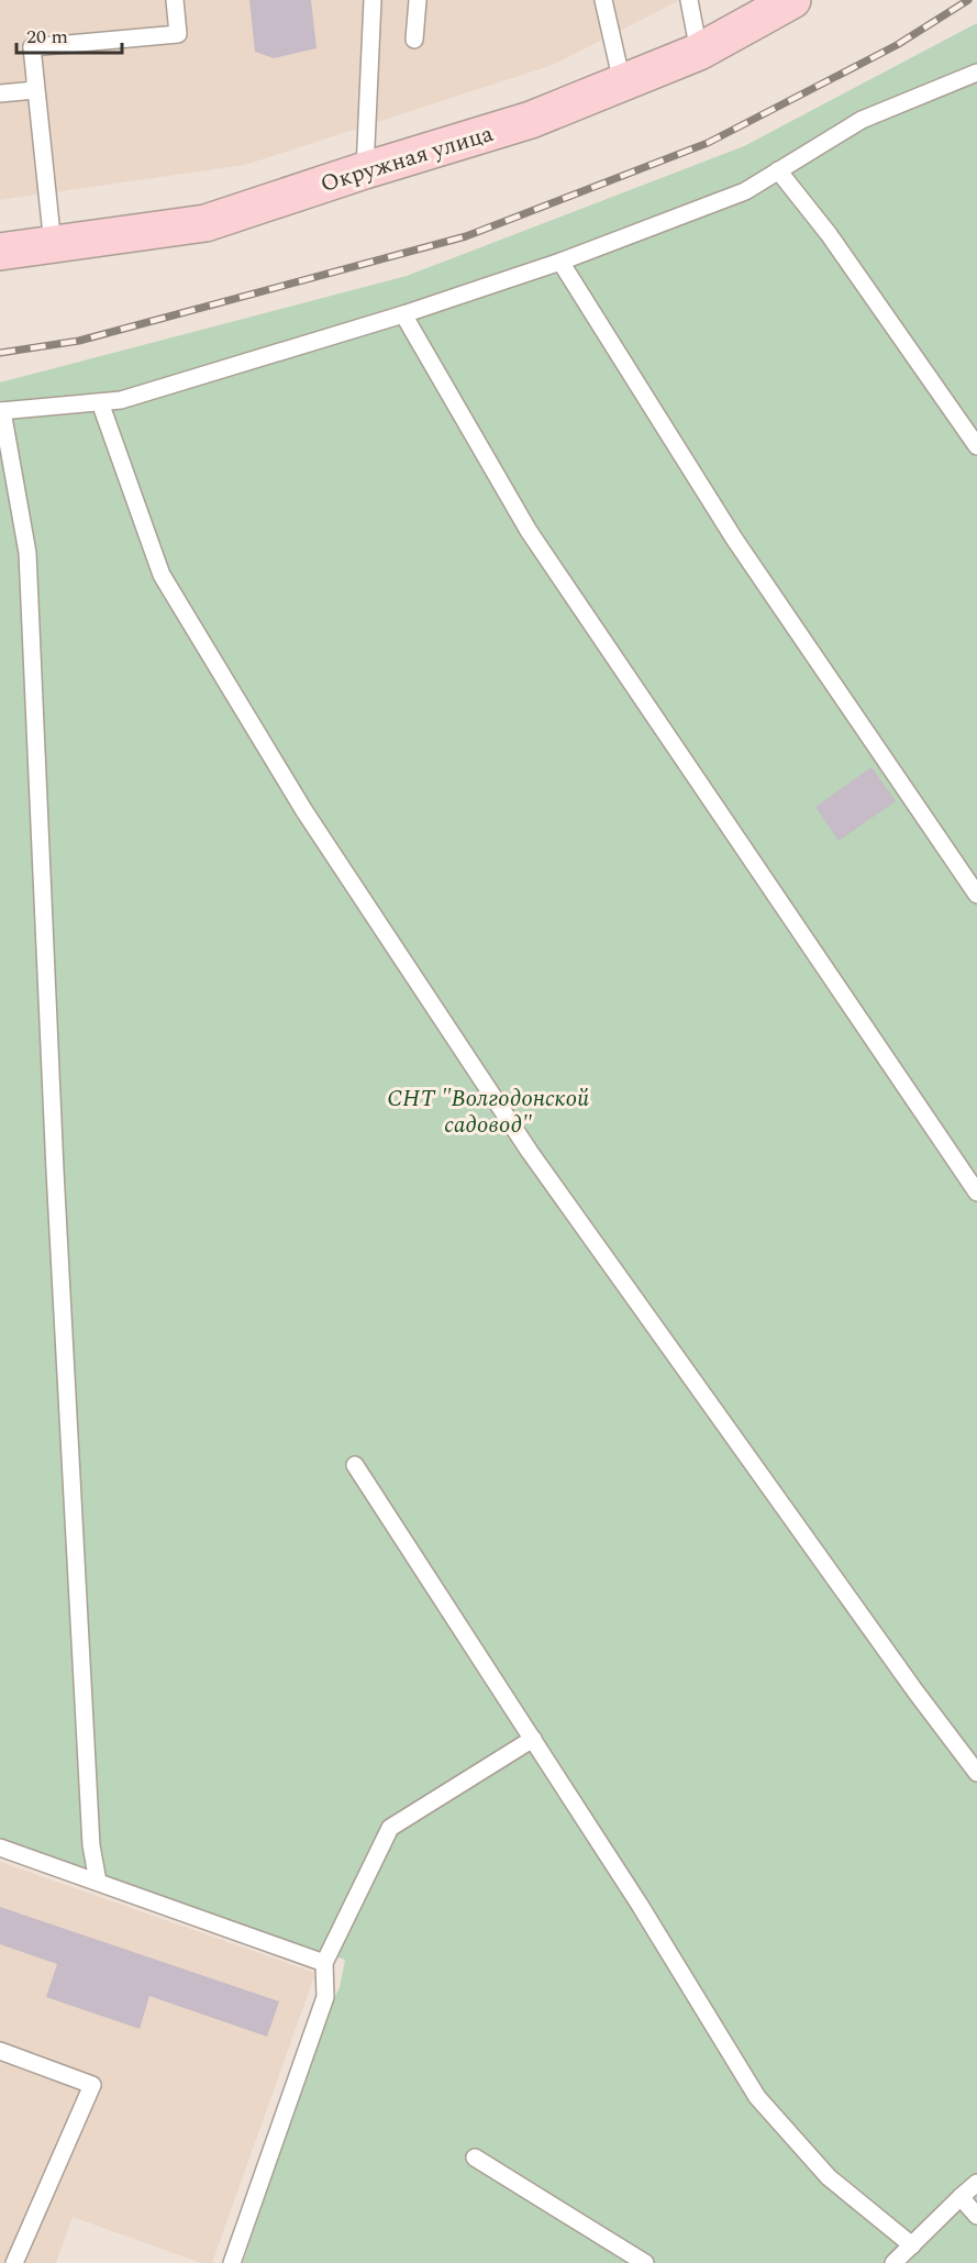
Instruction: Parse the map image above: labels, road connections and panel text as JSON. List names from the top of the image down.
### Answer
{
  "streets": {
    "main road": ["Окружная улица"]
  },
  "parks": ["СНТ \"Волгодонской садовод\""],
  "scale_bar": "20 m"
}
